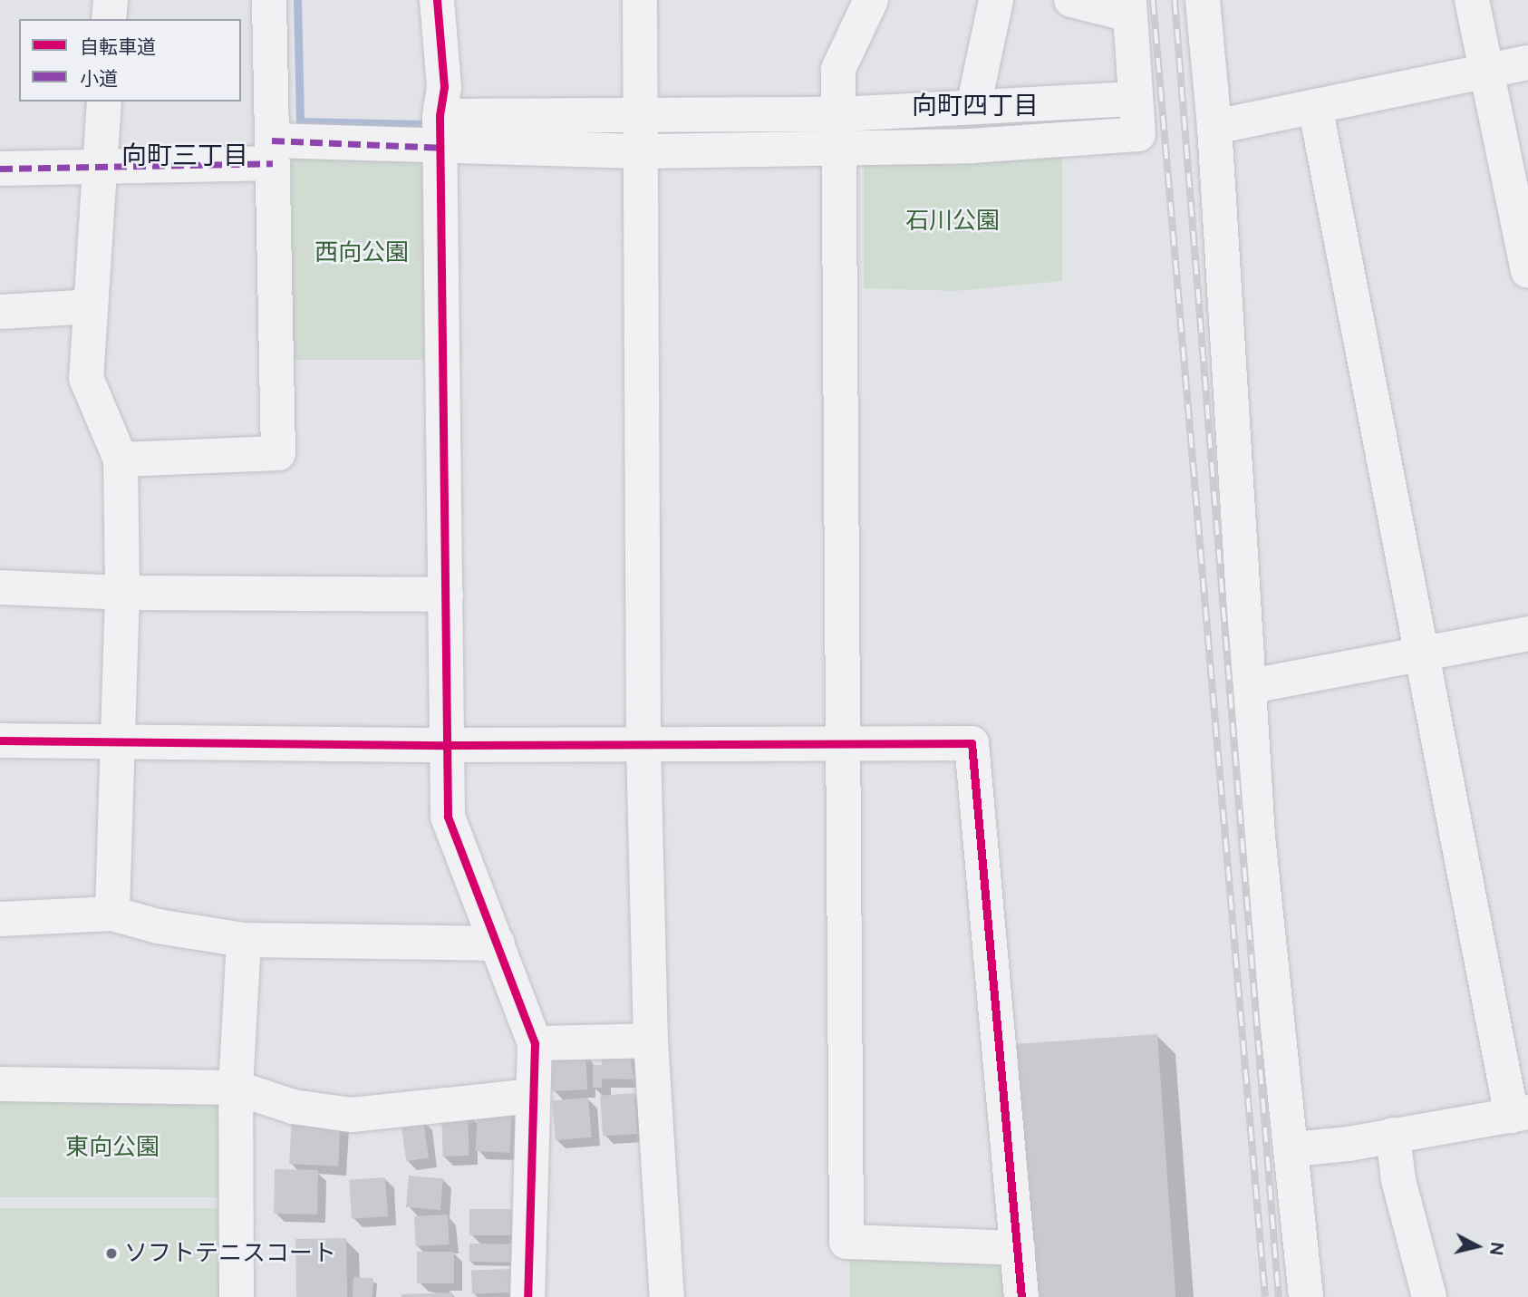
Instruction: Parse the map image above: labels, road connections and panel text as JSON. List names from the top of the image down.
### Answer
{
  "districts": ["向町四丁目", "向町三丁目"],
  "parks": ["石川公園", "西向公園", "東向公園"],
  "places": ["ソフトテニスコート"],
  "legend": ["自転車道", "小道"],
  "north": "right"
}
